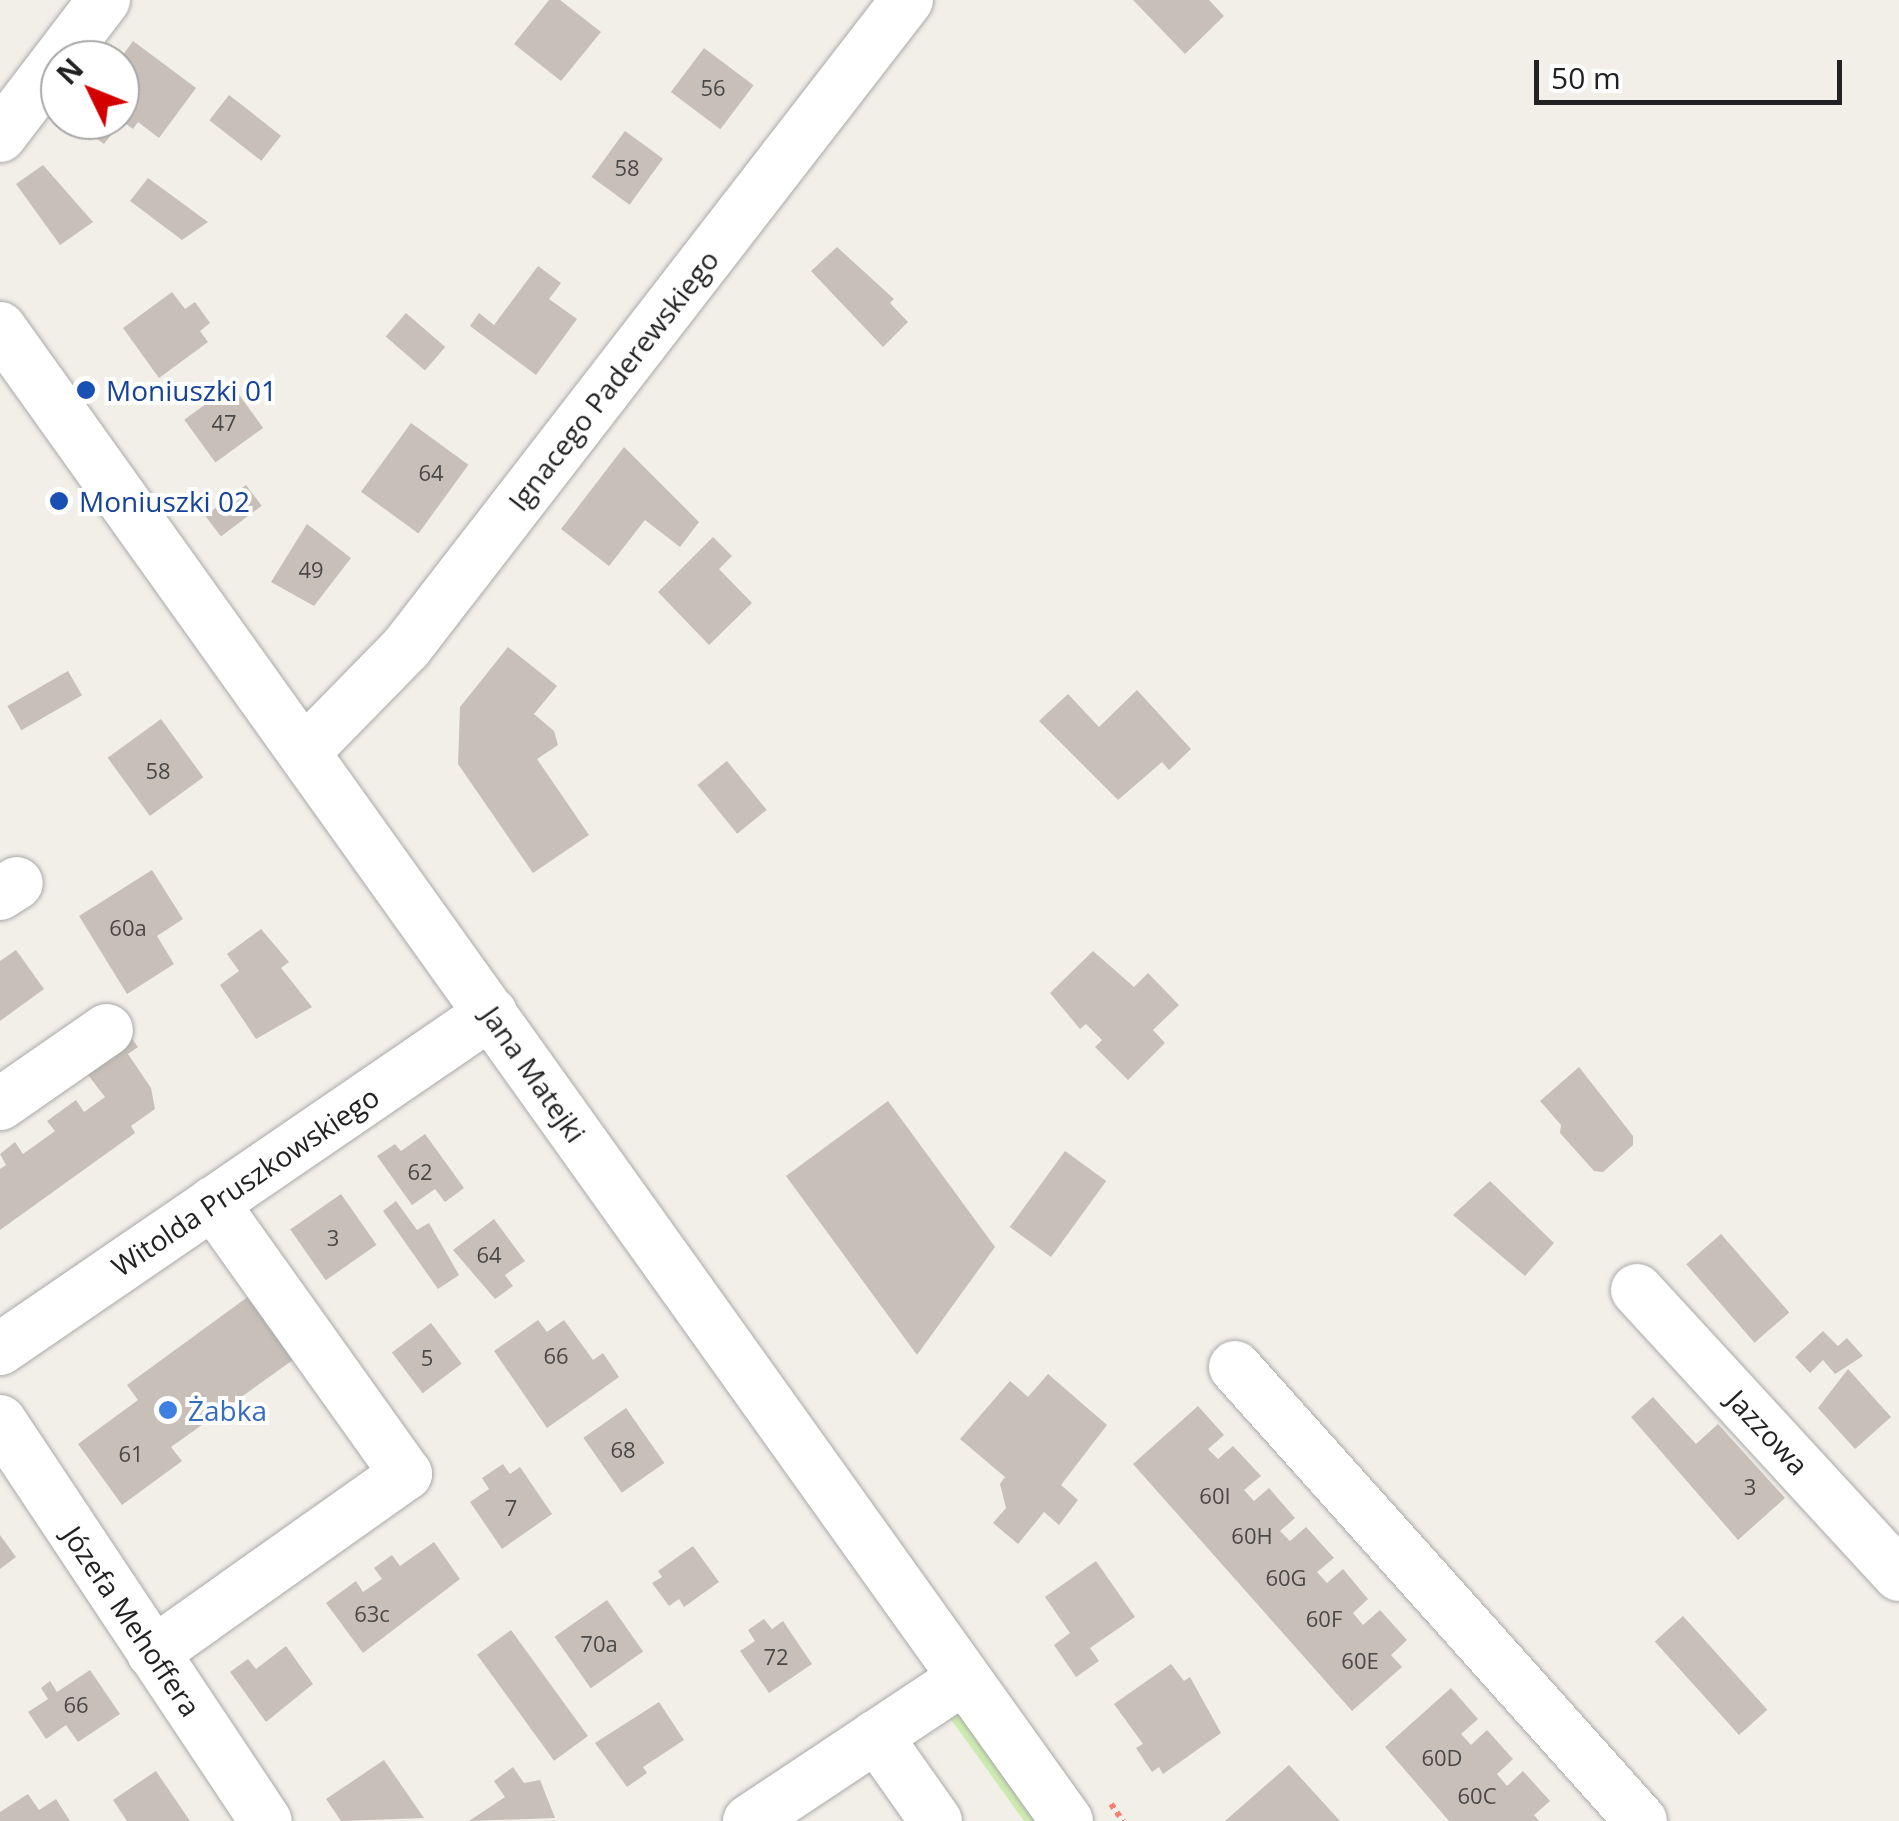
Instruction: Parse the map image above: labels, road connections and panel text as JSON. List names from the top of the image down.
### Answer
{
  "streets": {
    "street": [
      "Ignacego Paderewskiego",
      "Jana Matejki",
      "Witolda Pruszkowskiego",
      "Jazzowa",
      "Józefa Mehoffera"
    ]
  },
  "crossings": [
    ["Ignacego Paderewskiego", "Jana Matejki"],
    ["Jana Matejki", "Witolda Pruszkowskiego"]
  ],
  "places": ["Moniuszki 01", "Moniuszki 02", "Żabka"],
  "house_numbers": [
    "56",
    "58",
    "47",
    "64",
    "49",
    "58",
    "60a",
    "62",
    "3",
    "64",
    "66",
    "5",
    "68",
    "61",
    "3",
    "60I",
    "7",
    "60H",
    "60G",
    "63c",
    "60F",
    "70a",
    "72",
    "60E",
    "66",
    "60D",
    "60C"
  ],
  "scale_bar": "50 m",
  "north": "top left"
}
